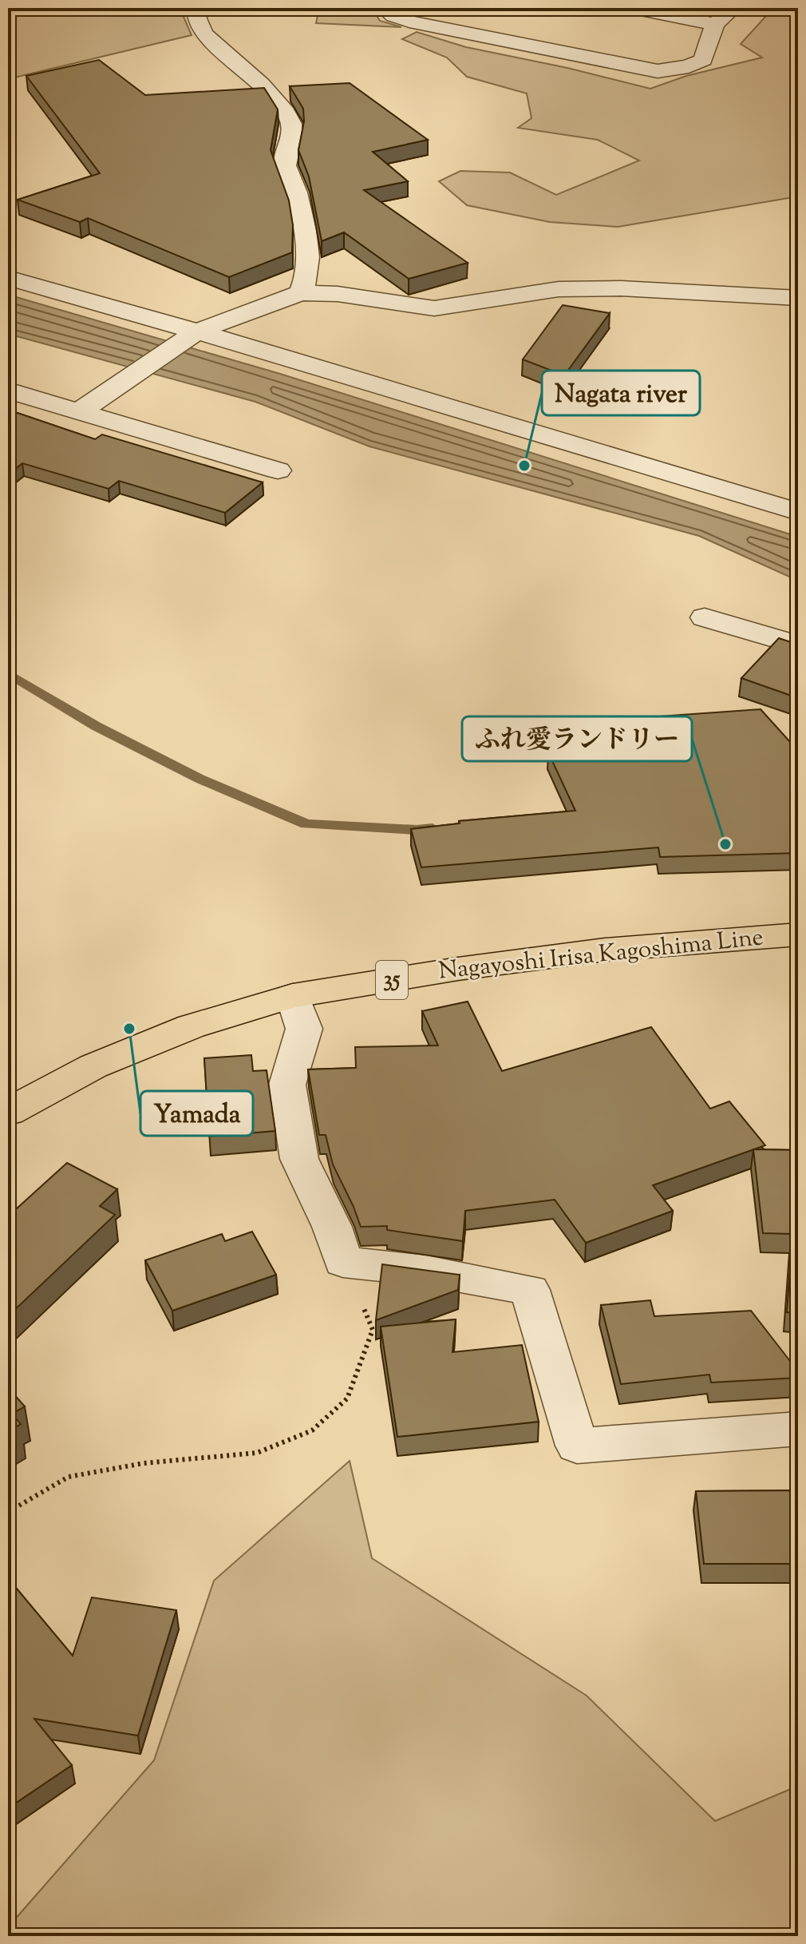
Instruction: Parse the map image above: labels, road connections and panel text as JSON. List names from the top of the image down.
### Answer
{
  "streets": {
    "main road": ["Nagayoshi Irisa Kagoshima Line", "35"]
  },
  "places": ["Nagata river", "ふれ愛ランドリー", "Yamada"]
}
